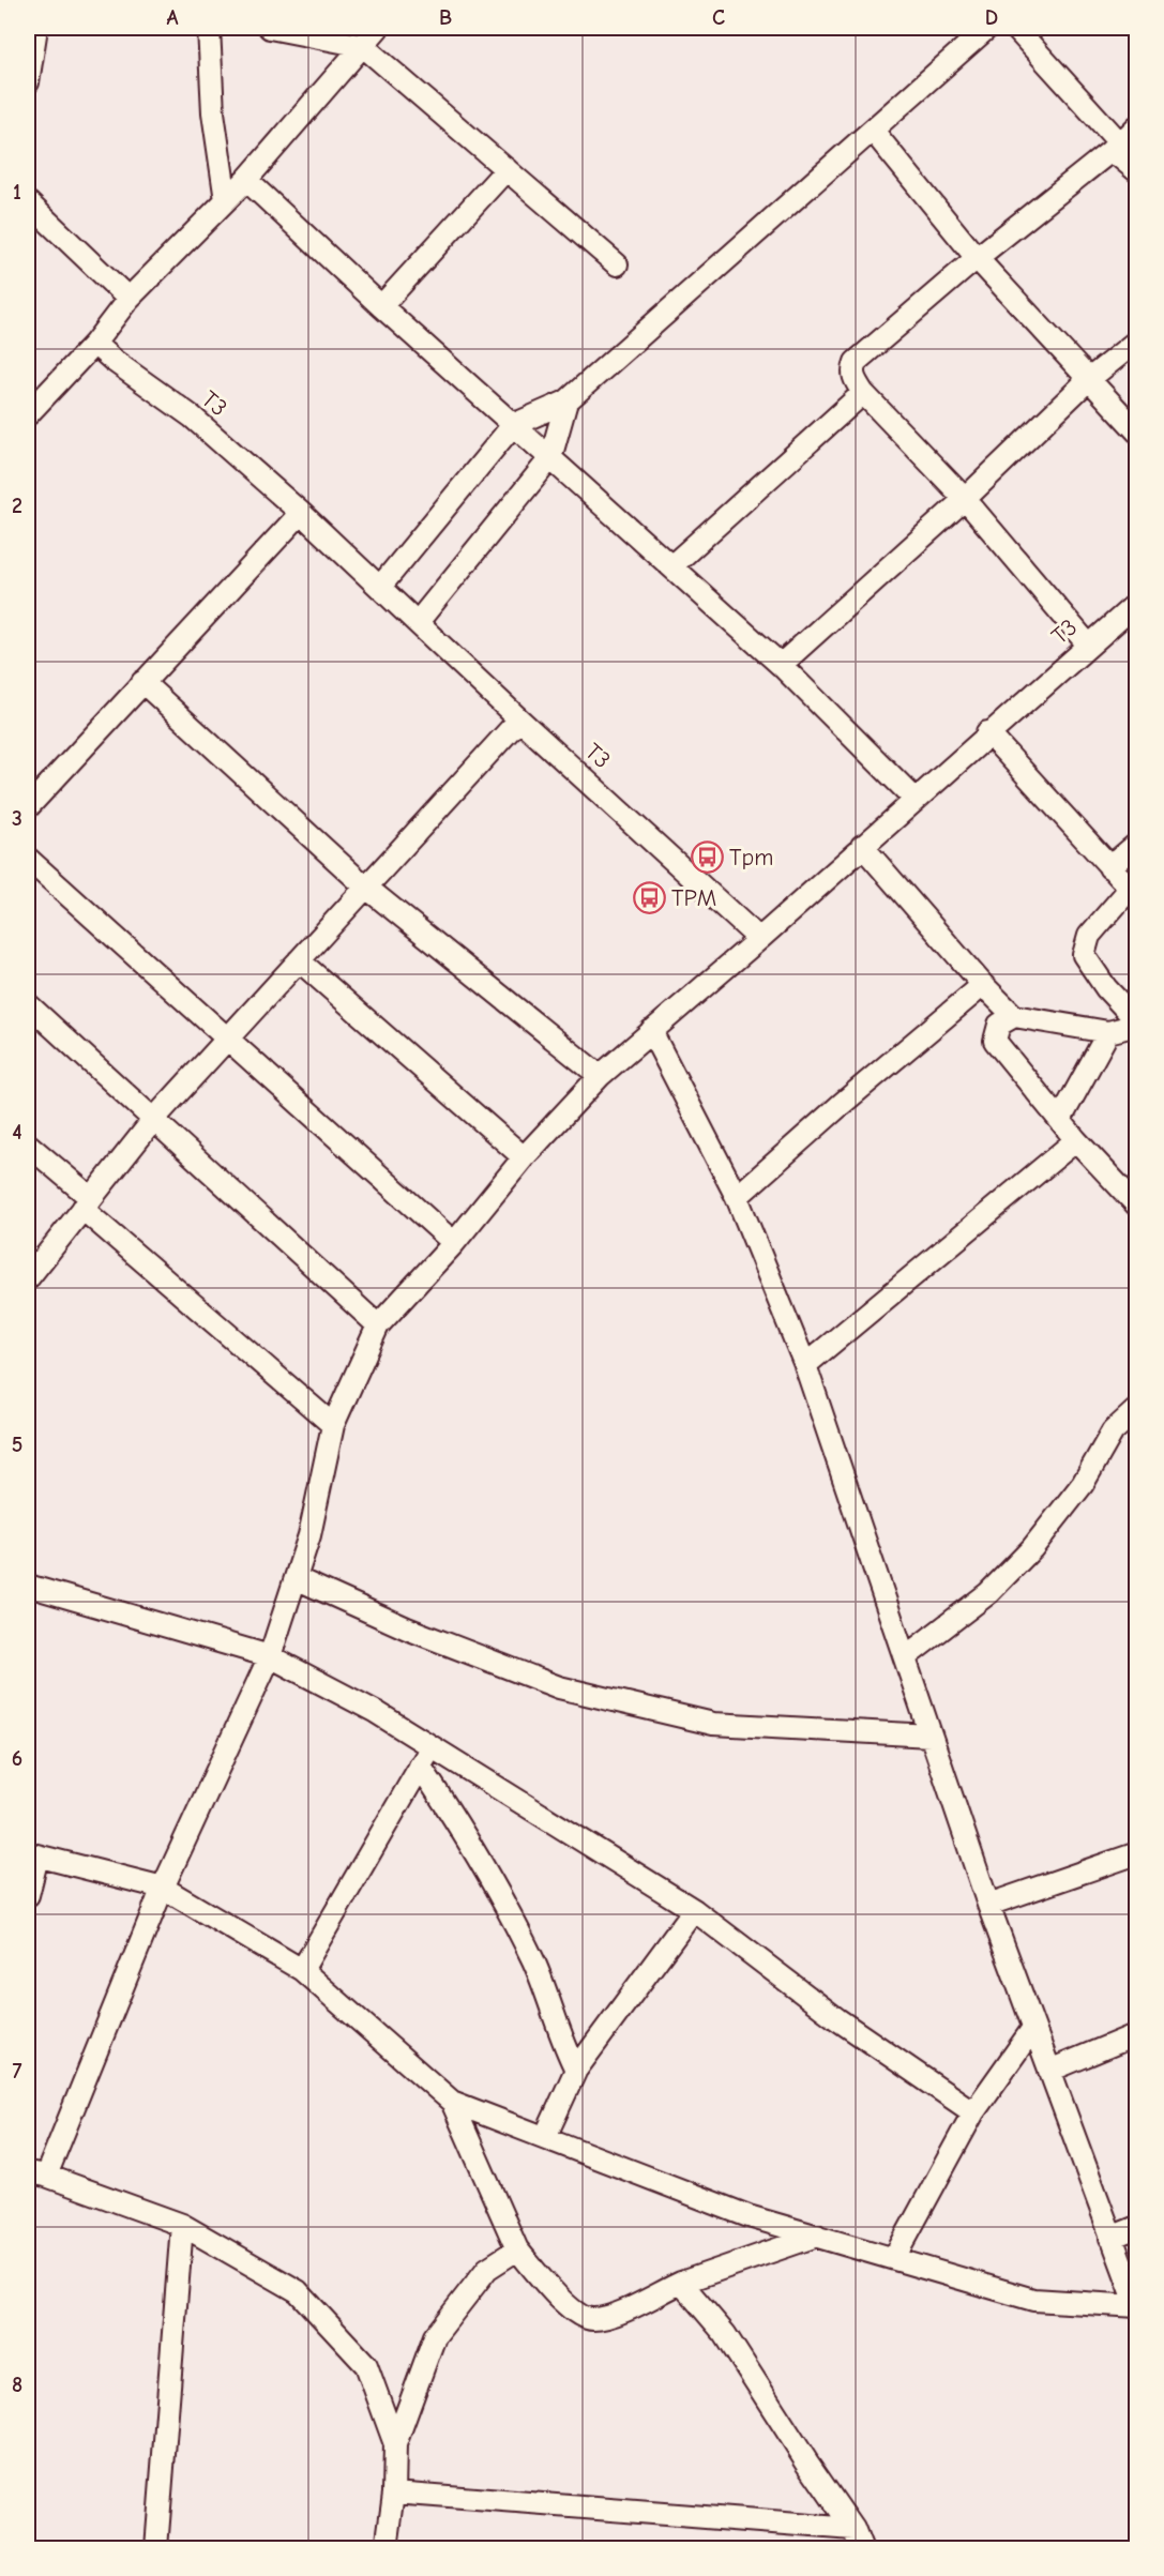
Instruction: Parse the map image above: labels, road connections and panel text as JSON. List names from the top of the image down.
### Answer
{
  "streets": {
    "street": ["T3"]
  },
  "places": {
    "bus stop": ["Tpm", "TPM"]
  },
  "grid": {
    "columns": [
      "A",
      "B",
      "C",
      "D"
    ],
    "rows": [
      "1",
      "2",
      "3",
      "4",
      "5",
      "6",
      "7",
      "8"
    ]
  }
}
